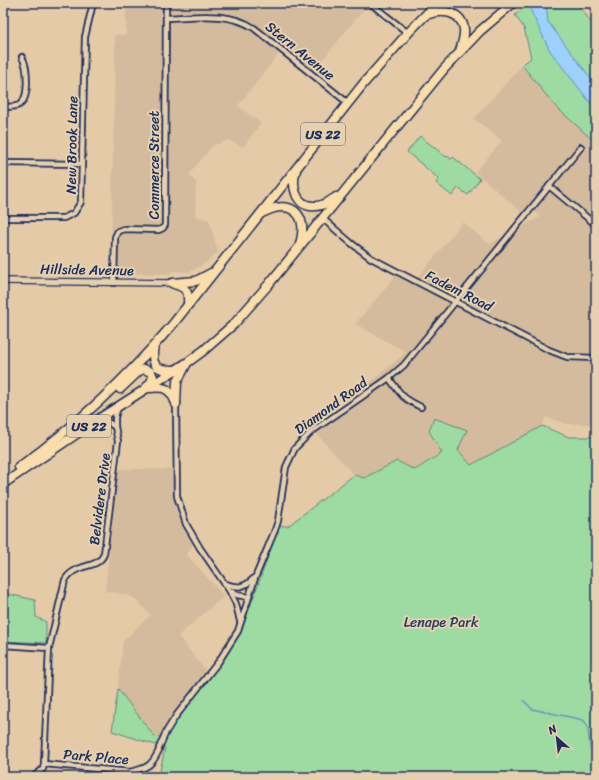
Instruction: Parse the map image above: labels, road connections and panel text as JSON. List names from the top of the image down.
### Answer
{
  "streets": {
    "highway": ["US 22"],
    "street": [
      "Stern Avenue",
      "New Brook Lane",
      "Commerce Street",
      "Hillside Avenue",
      "Fadem Road",
      "Diamond Road",
      "Belvidere Drive",
      "Park Place"
    ]
  },
  "crossings": [
    ["Stern Avenue", "US 22"],
    ["Stern Avenue", "Commerce Street"],
    ["US 22", "Fadem Road"],
    ["US 22", "Belvidere Drive"],
    ["Commerce Street", "Hillside Avenue"],
    ["Fadem Road", "Diamond Road"],
    ["Diamond Road", "Park Place"],
    ["Belvidere Drive", "Park Place"]
  ],
  "parks": ["Lenape Park"],
  "north": "top left"
}
